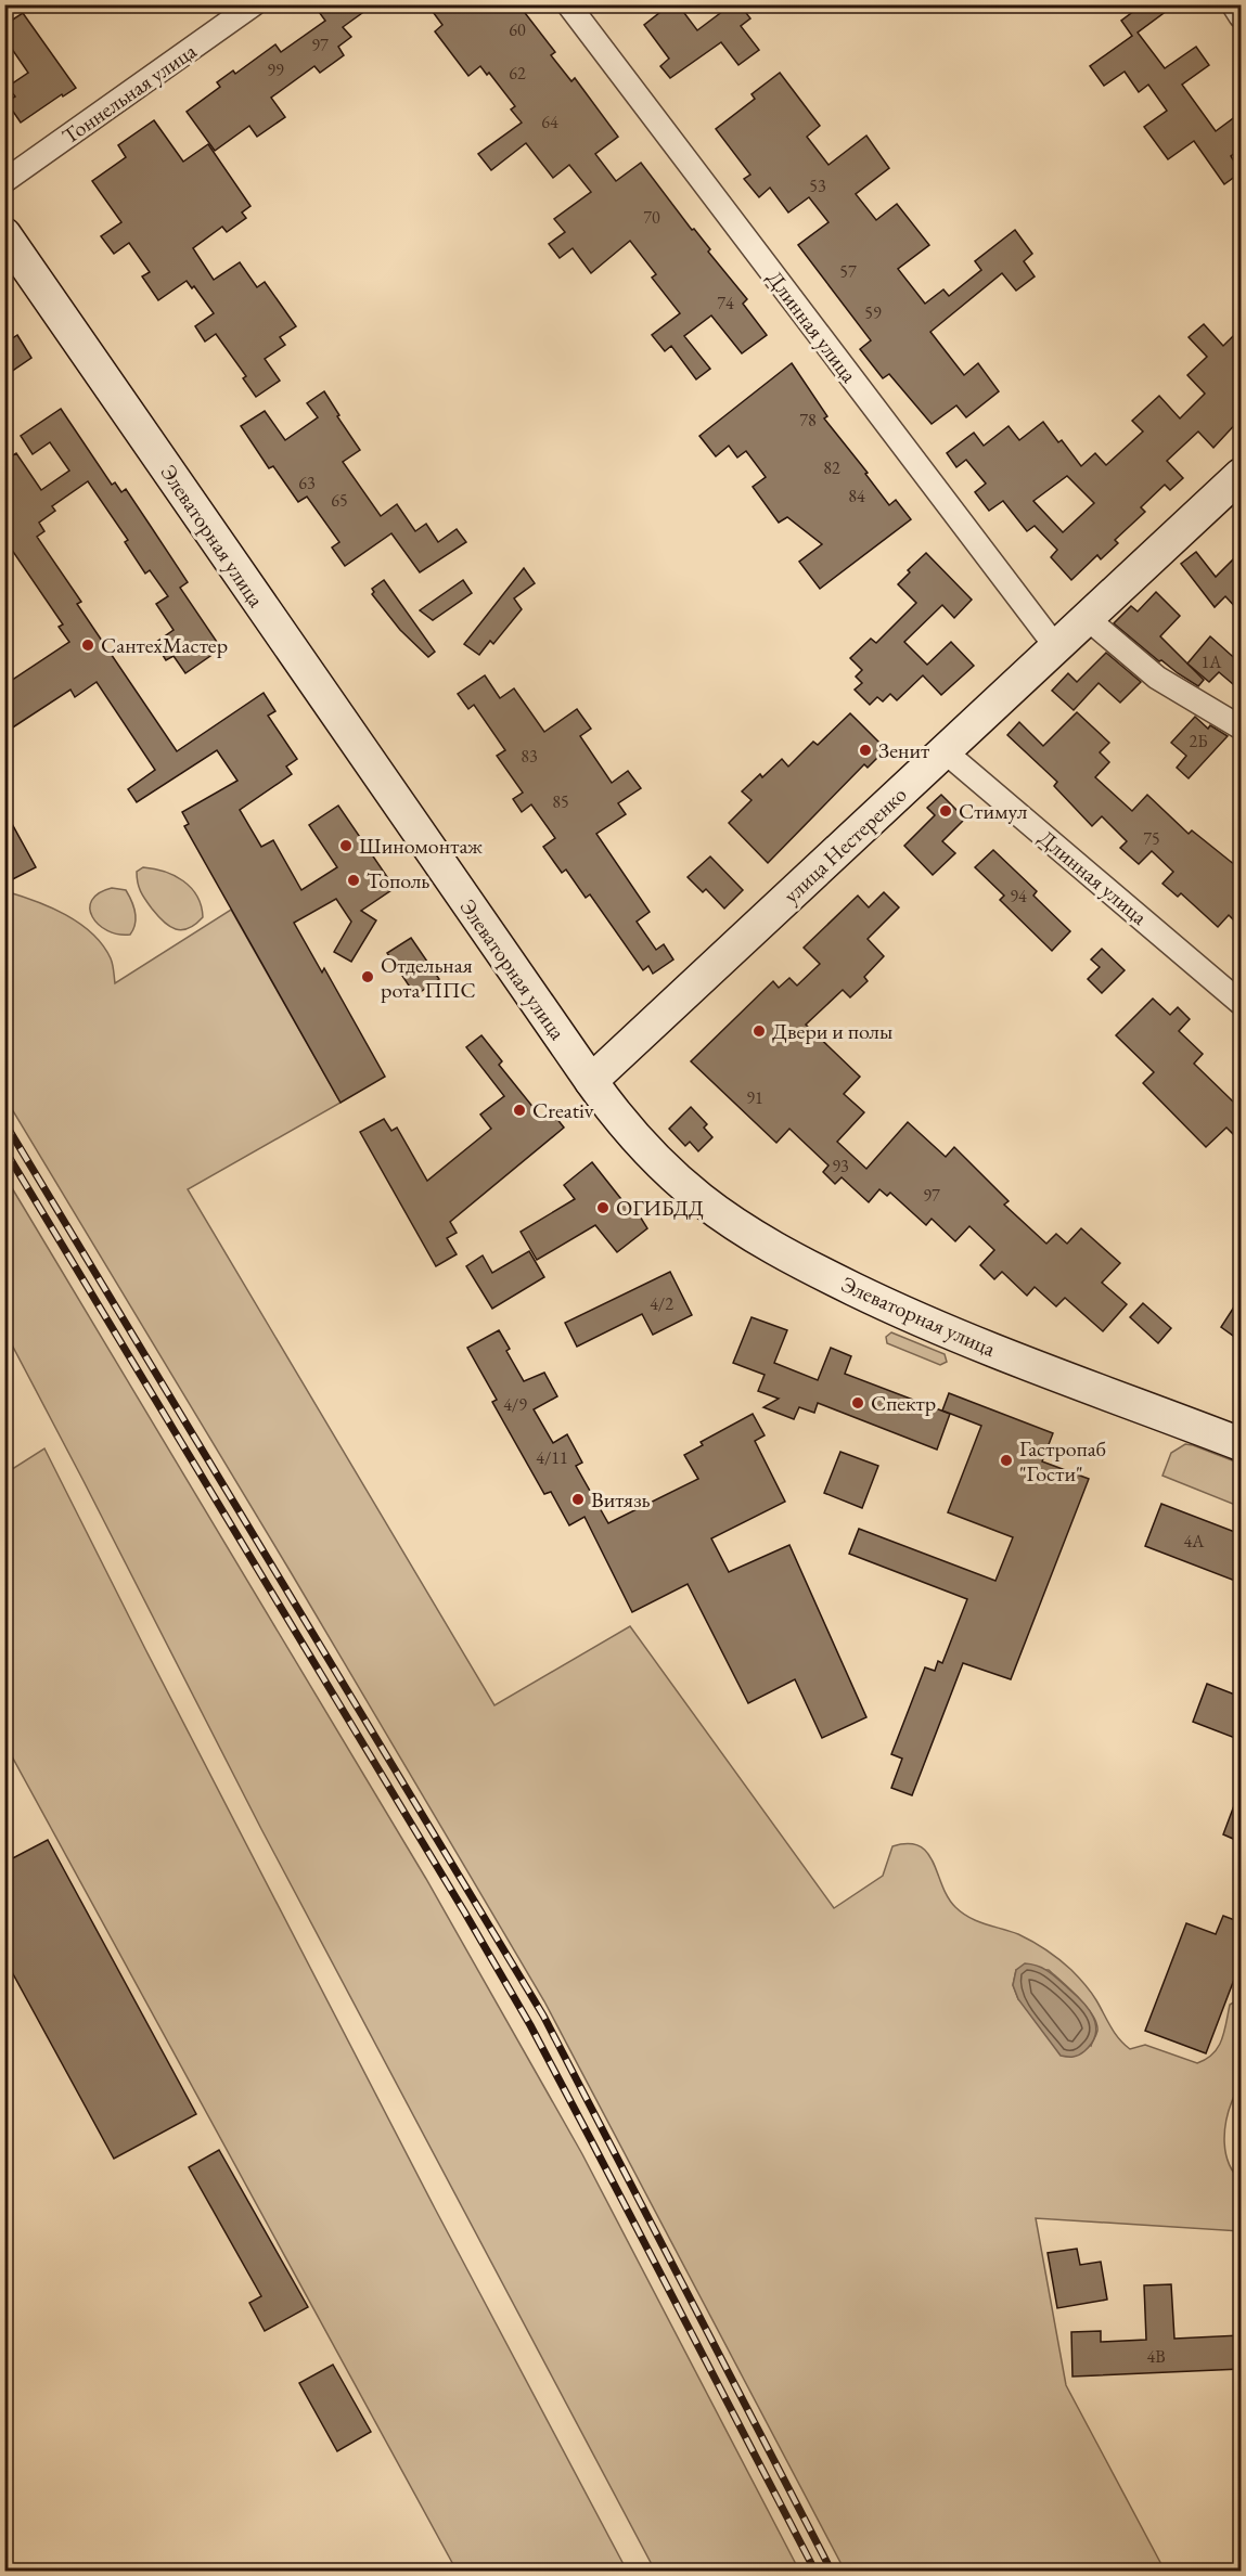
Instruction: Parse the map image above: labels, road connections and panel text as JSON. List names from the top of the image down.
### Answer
{
  "streets": {
    "street": [
      "Тоннельная улица",
      "Длинная улица",
      "Элеваторная улица",
      "улица Нестеренко"
    ]
  },
  "crossings": [
    ["Длинная улица", "улица Нестеренко"],
    ["Элеваторная улица", "улица Нестеренко"]
  ],
  "places": [
    "СантехМастер",
    "Зенит",
    "Стимул",
    "Шиномонтаж",
    "Тополь",
    "Отдельная рота ППС",
    "Двери и полы",
    "Creativ",
    "ОГИБДД",
    "Спектр",
    "Гастропаб \"Гости\"",
    "Витязь"
  ],
  "house_numbers": [
    "60",
    "97",
    "99",
    "62",
    "64",
    "53",
    "70",
    "57",
    "74",
    "59",
    "78",
    "82",
    "63",
    "84",
    "65",
    "1А",
    "2Б",
    "83",
    "85",
    "75",
    "94",
    "91",
    "93",
    "97",
    "4/2",
    "4/9",
    "4/11",
    "4А",
    "4В"
  ]
}
